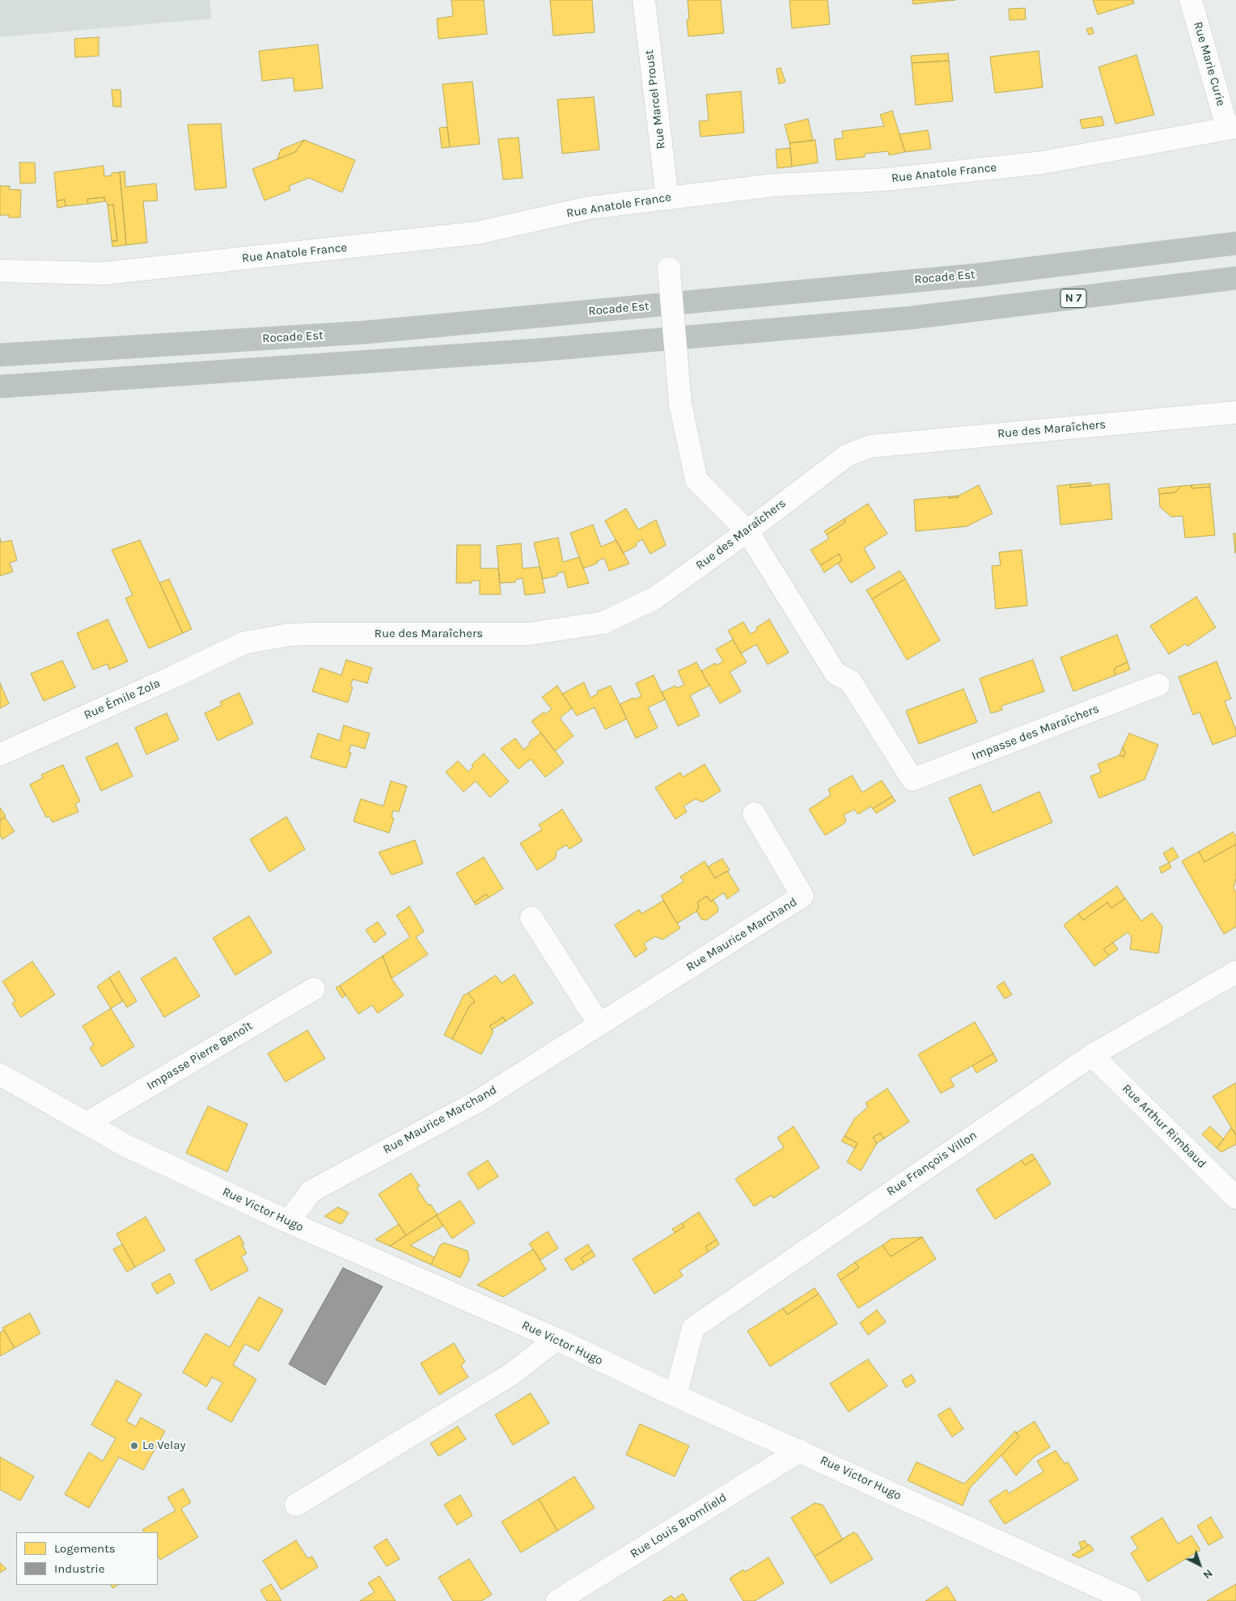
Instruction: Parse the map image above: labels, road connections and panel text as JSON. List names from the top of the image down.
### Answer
{
  "streets": {
    "highway": ["Rocade Est", "N 7"],
    "street": [
      "Rue Marie Curie",
      "Rue Marcel Proust",
      "Rue Anatole France",
      "Rue des Maraîchers",
      "Rue Émile Zola",
      "Impasse des Maraîchers",
      "Rue Maurice Marchand",
      "Impasse Pierre Benoît",
      "Rue Arthur Rimbaud",
      "Rue François Villon",
      "Rue Victor Hugo",
      "Rue Louis Bromfield"
    ]
  },
  "crossings": [
    ["Rue Marie Curie", "Rue Anatole France"],
    ["Rue Marcel Proust", "Rue Anatole France"],
    ["Rue des Maraîchers", "Rue Émile Zola"],
    ["Rue des Maraîchers", "Impasse des Maraîchers"],
    ["Rue Maurice Marchand", "Rue Victor Hugo"],
    ["Impasse Pierre Benoît", "Rue Victor Hugo"],
    ["Rue Arthur Rimbaud", "Rue François Villon"],
    ["Rue François Villon", "Rue Victor Hugo"],
    ["Rue Victor Hugo", "Rue Louis Bromfield"]
  ],
  "places": ["Le Velay"],
  "legend": ["Logements", "Industrie"],
  "north": "bottom right"
}
